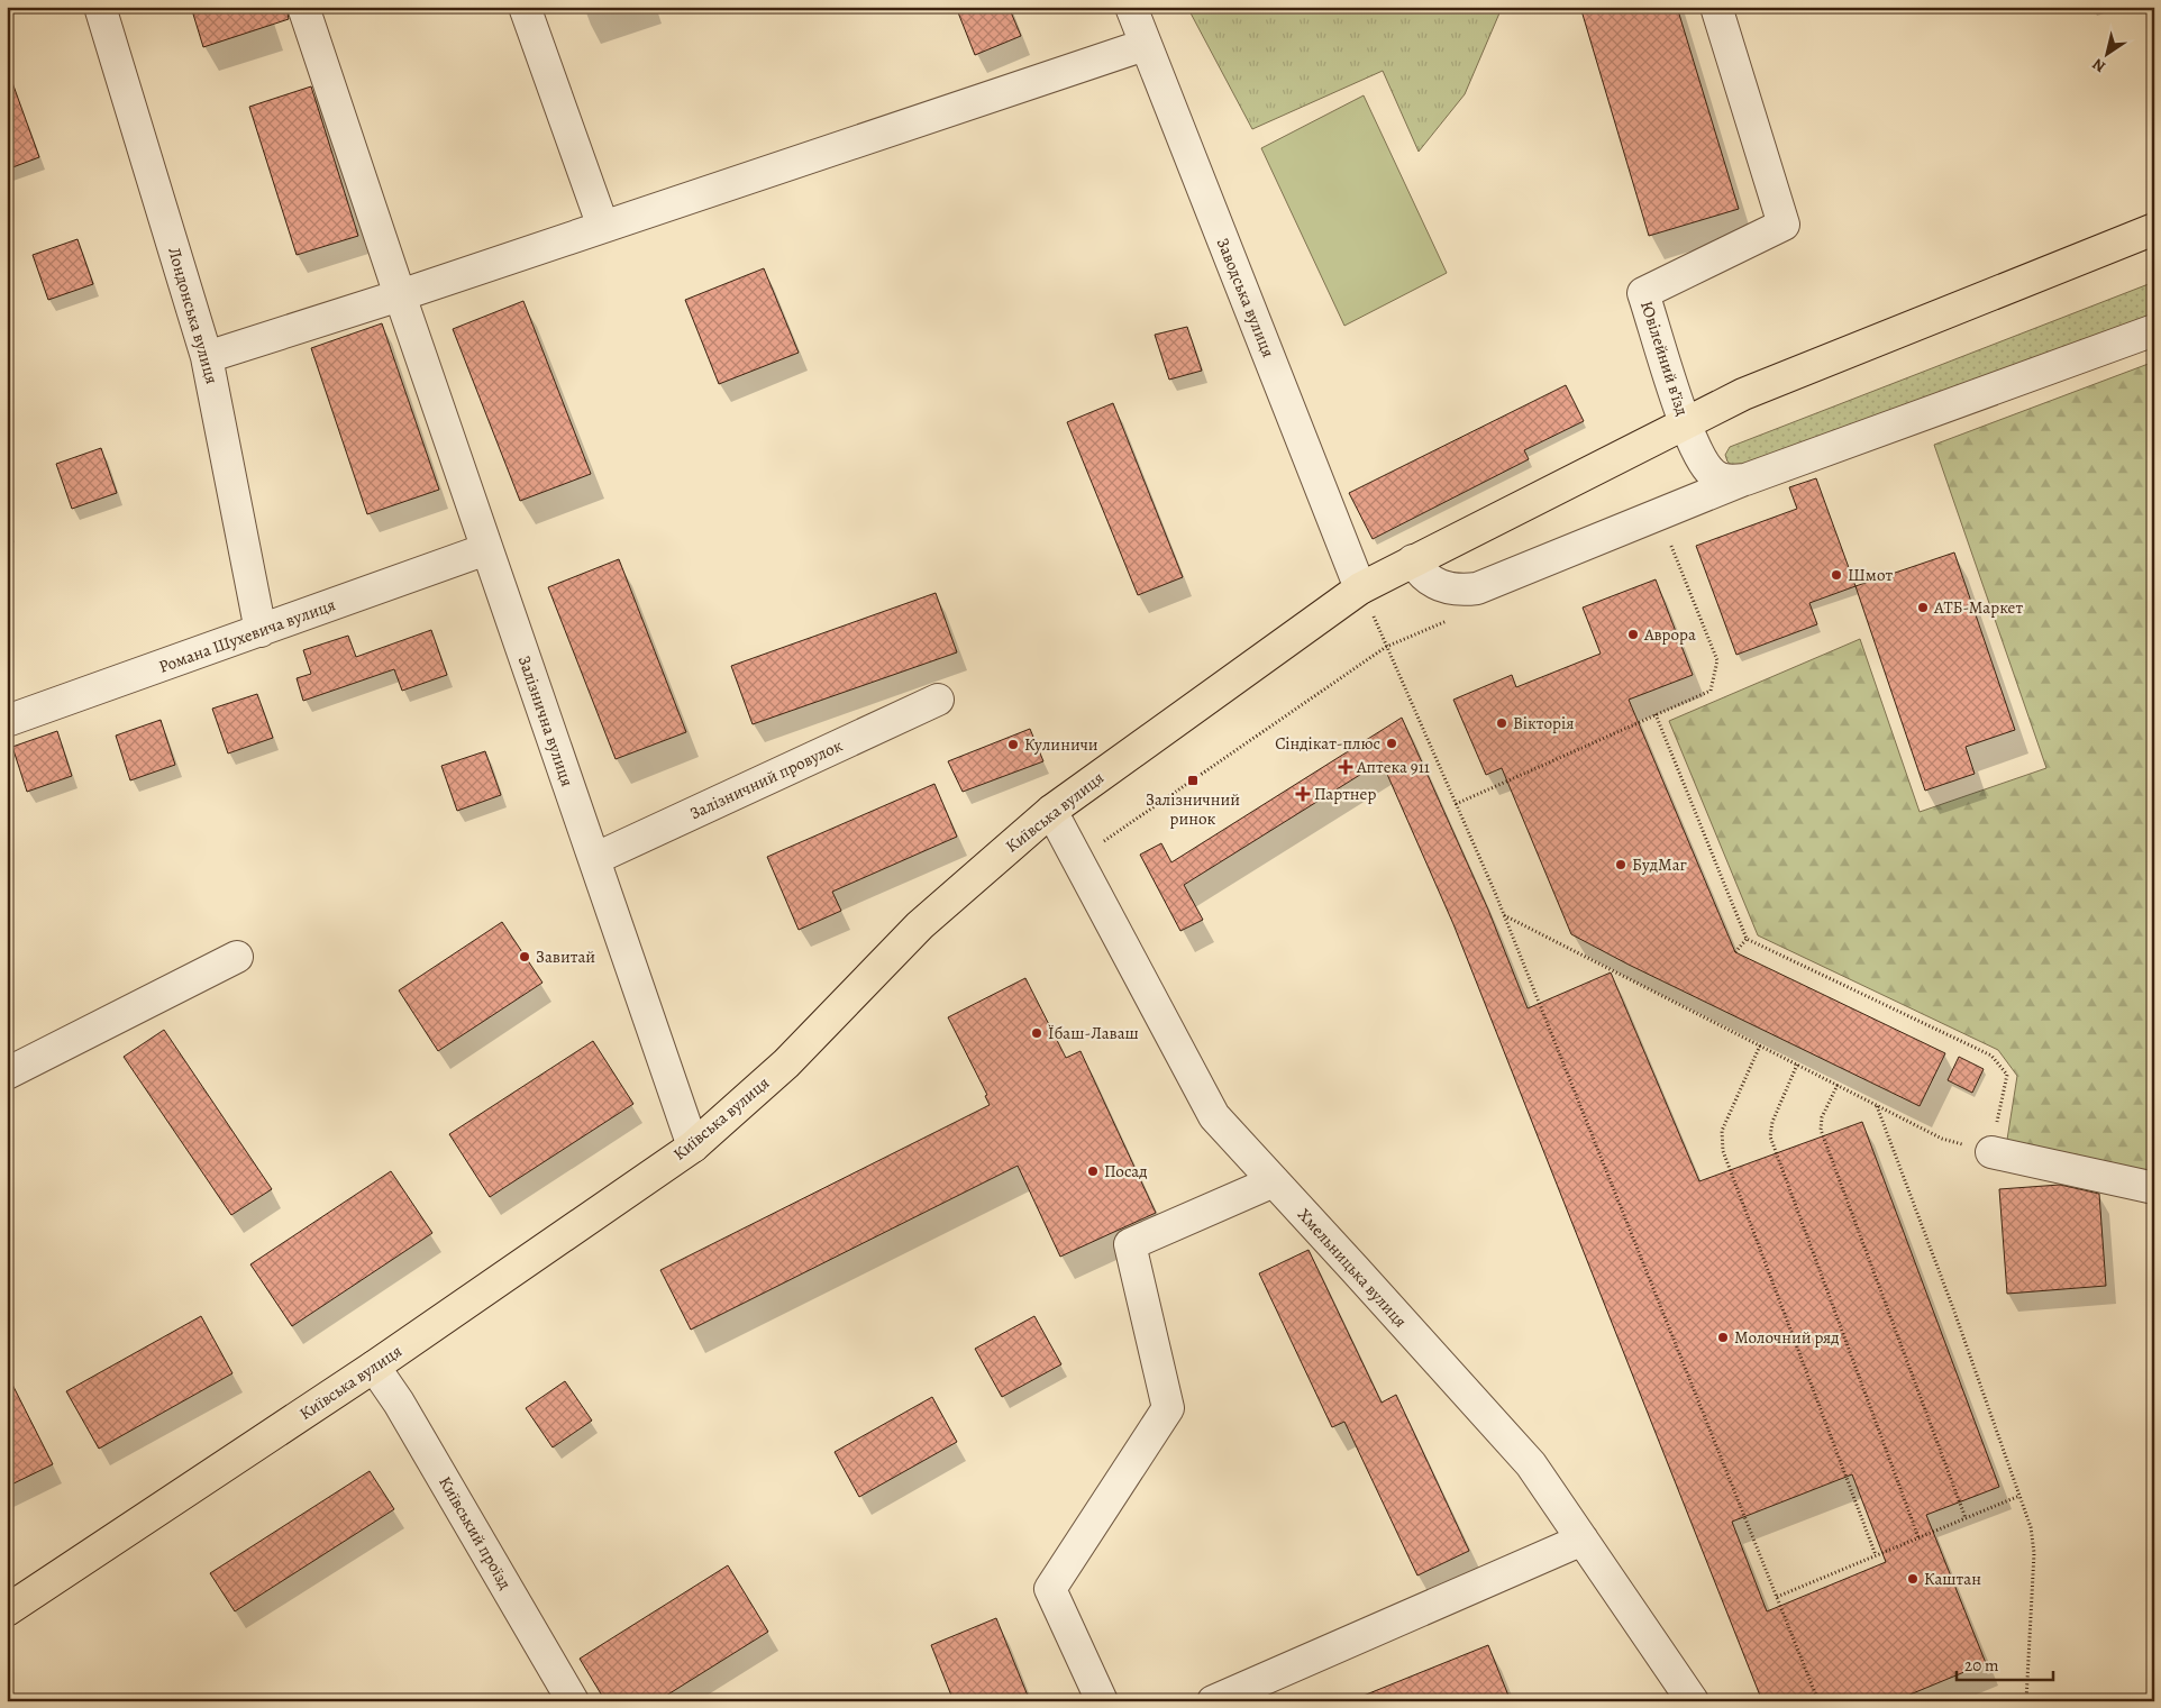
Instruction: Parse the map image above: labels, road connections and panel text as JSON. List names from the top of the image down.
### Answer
{
  "streets": {
    "main road": ["Київська вулиця"],
    "street": [
      "Заводська вулиця",
      "Лондонська вулиця",
      "Ювілейний в’їзд",
      "Романа Шухевича вулиця",
      "Залізнична вулиця",
      "Залізничний провулок",
      "Хмельницька вулиця",
      "Київський проїзд"
    ]
  },
  "crossings": [
    ["Заводська вулиця", "Київська вулиця"],
    ["Лондонська вулиця", "Романа Шухевича вулиця"],
    ["Ювілейний в’їзд", "Київська вулиця"],
    ["Романа Шухевича вулиця", "Залізнична вулиця"],
    ["Залізнична вулиця", "Залізничний провулок"],
    ["Залізнична вулиця", "Київська вулиця"],
    ["Київська вулиця", "Хмельницька вулиця"],
    ["Київська вулиця", "Київський проїзд"]
  ],
  "places": {
    "other": [
      "Шмот",
      "АТБ-Маркет",
      "Аврора",
      "Вікторія",
      "Сіндікат-плюс",
      "Кулиничи",
      "БудМаг",
      "Завитай",
      "Їбаш-Лаваш",
      "Посад",
      "Молочний ряд",
      "Каштан"
    ],
    "health": ["Аптека 911", "Партнер"],
    "transit": ["Залізничний ринок"]
  },
  "scale_bar": "20 m",
  "north": "bottom left"
}
